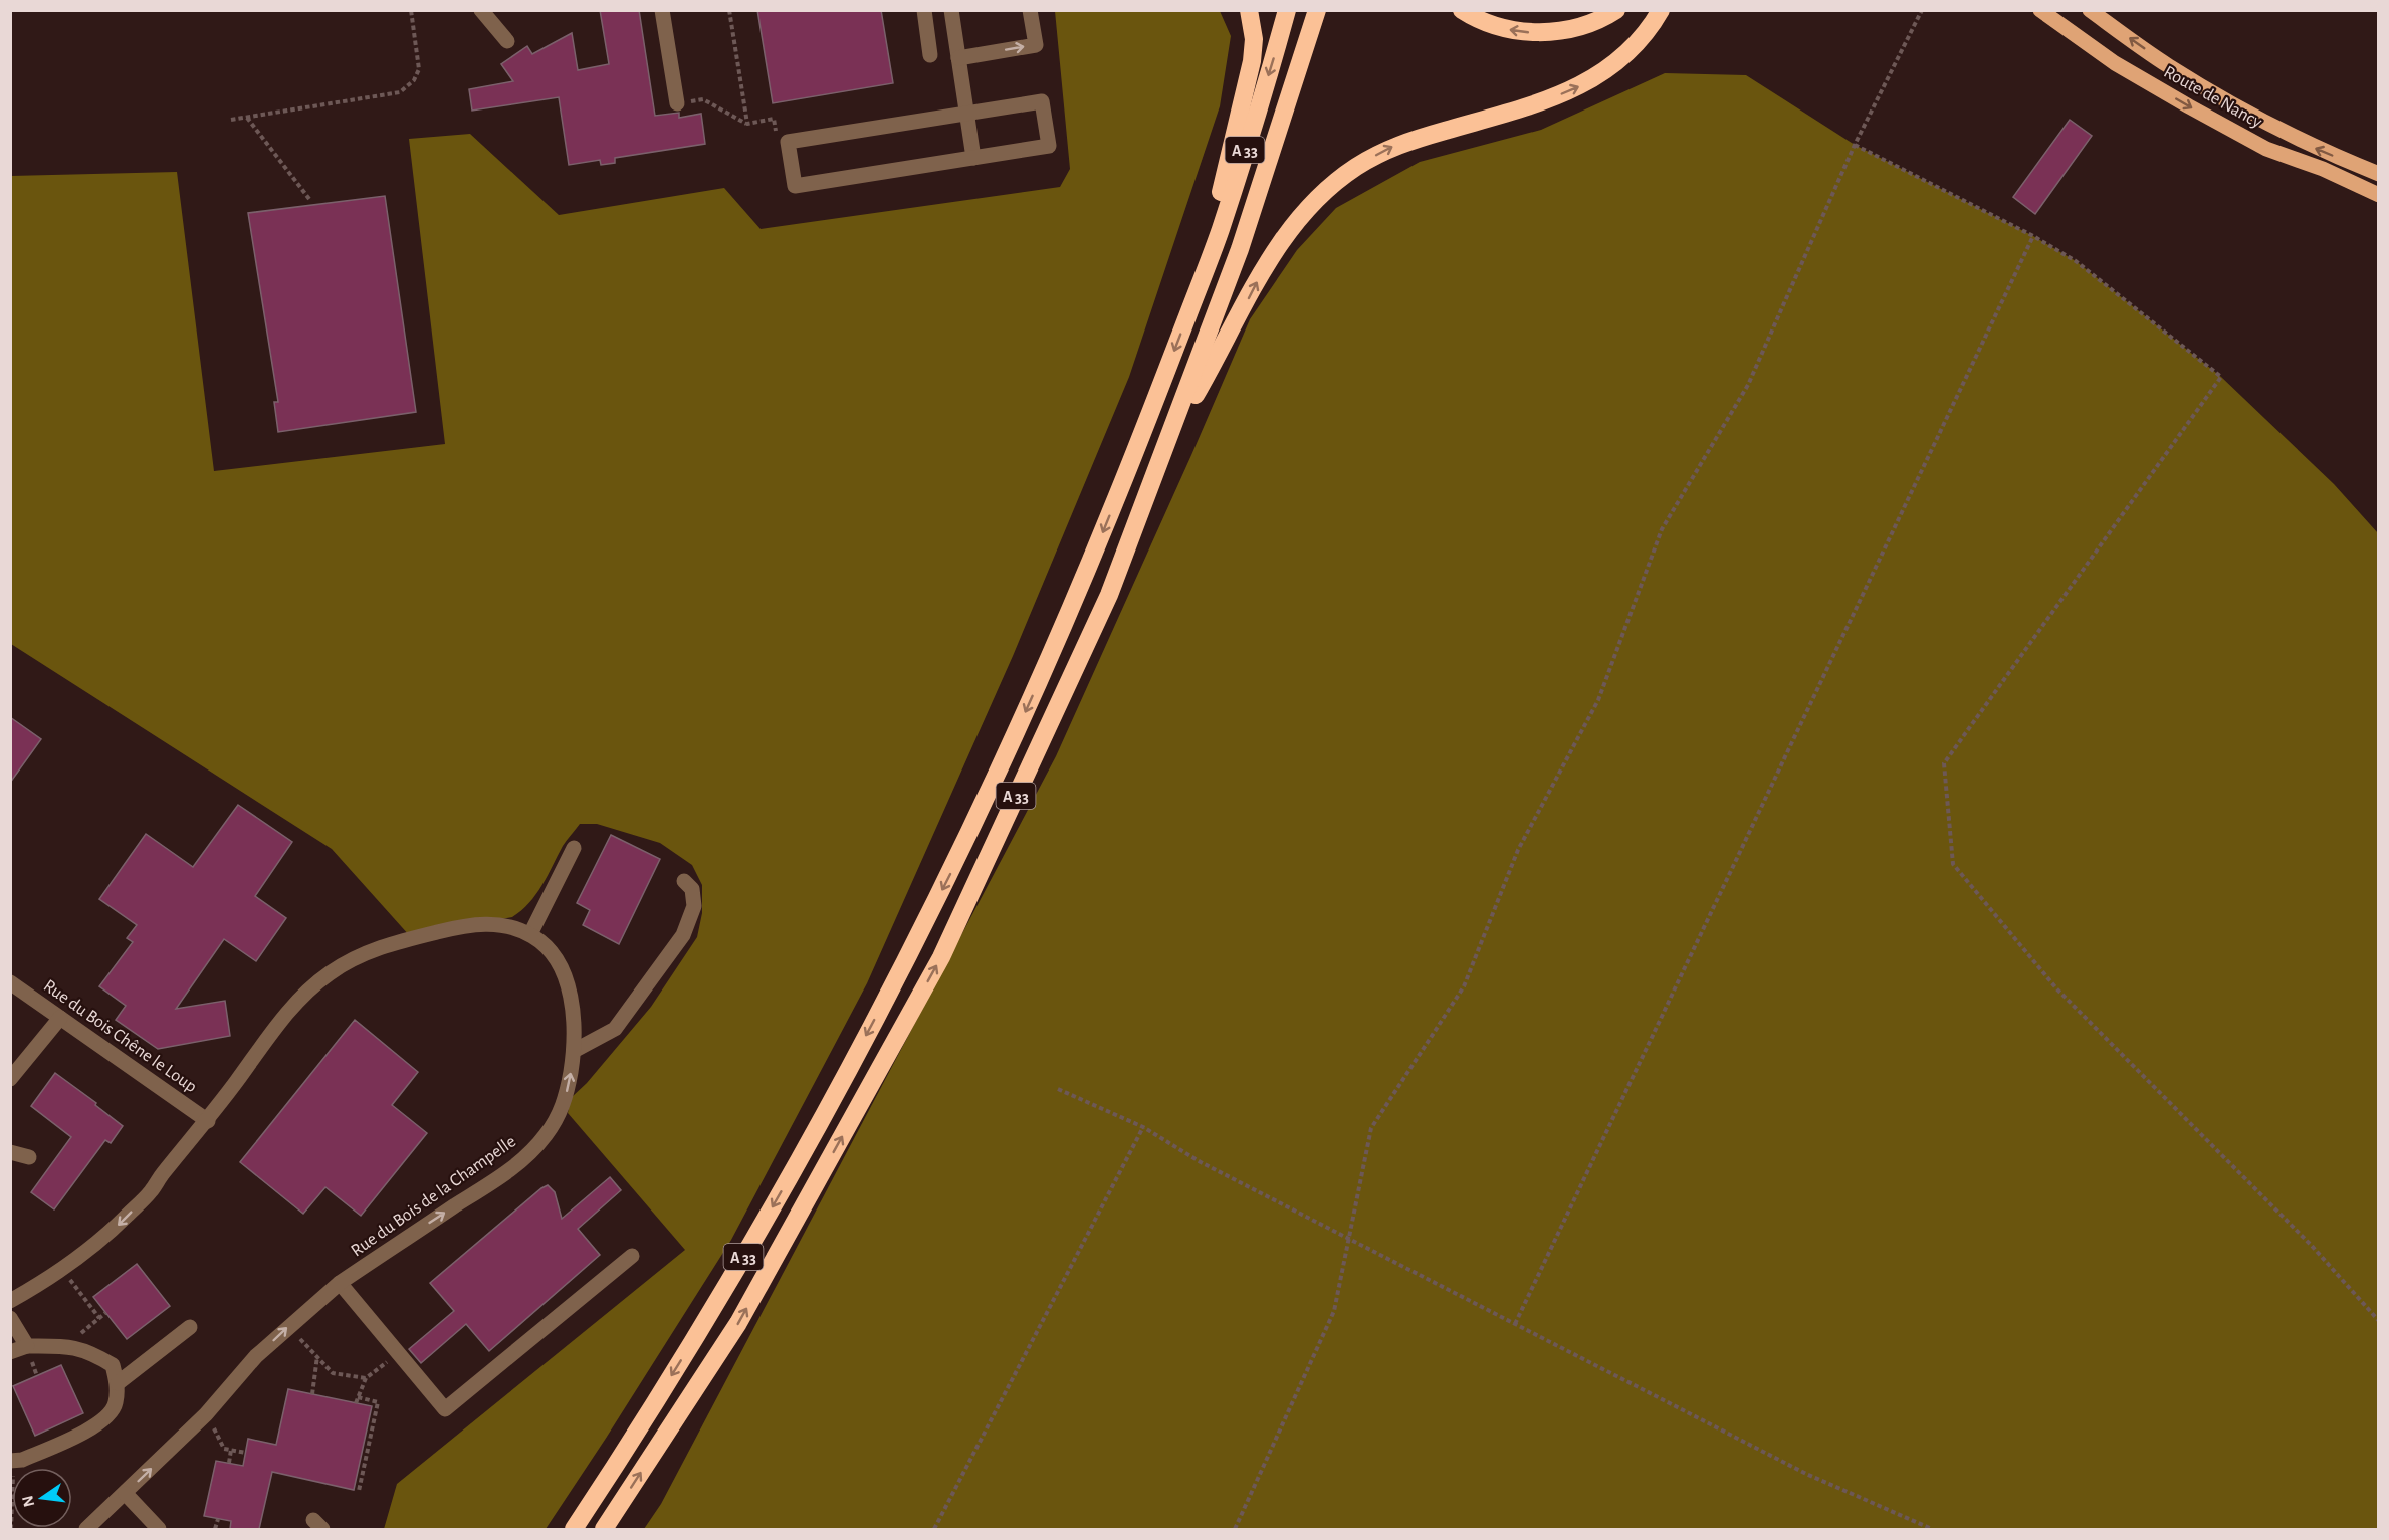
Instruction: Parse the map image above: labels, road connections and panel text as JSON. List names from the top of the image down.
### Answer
{
  "streets": {
    "highway": ["A 33"],
    "main road": ["Route de Nancy"],
    "street": ["Rue du Bois Chêne le Loup", "Rue du Bois de la Champelle"]
  },
  "crossings": [
    ["Rue du Bois Chêne le Loup", "Rue du Bois de la Champelle"]
  ],
  "north": "left"
}
